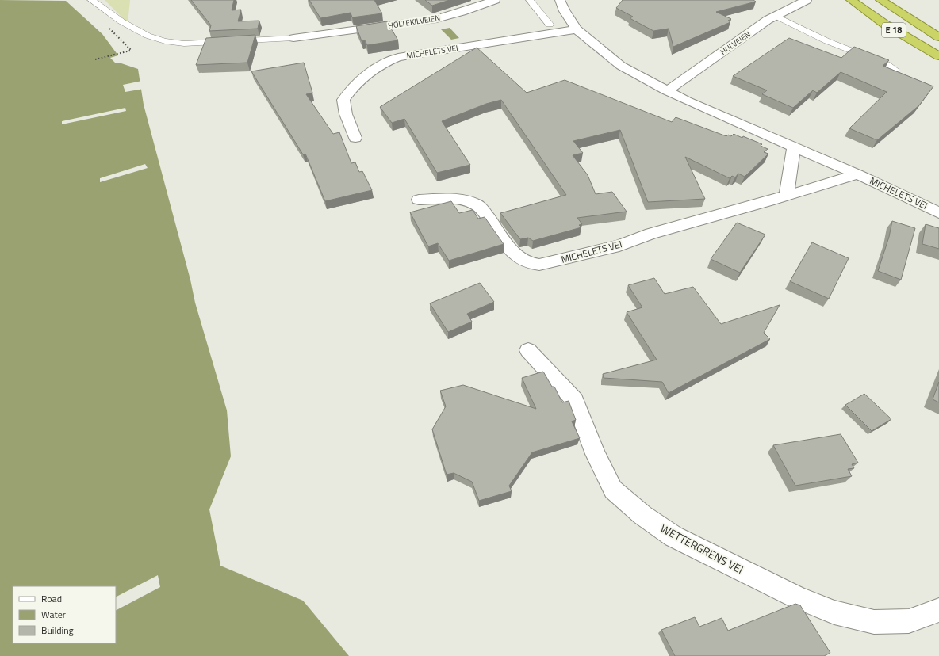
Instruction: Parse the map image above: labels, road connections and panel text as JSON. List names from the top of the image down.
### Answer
{
  "streets": {
    "highway": ["E 18"],
    "street": [
      "HOLTEKILVEIEN",
      "HULVEIEN",
      "MICHELETS VEI",
      "WETTERGRENS VEI"
    ]
  },
  "crossings": [
    ["HULVEIEN", "MICHELETS VEI"]
  ],
  "legend": ["Road", "Water", "Building"]
}
